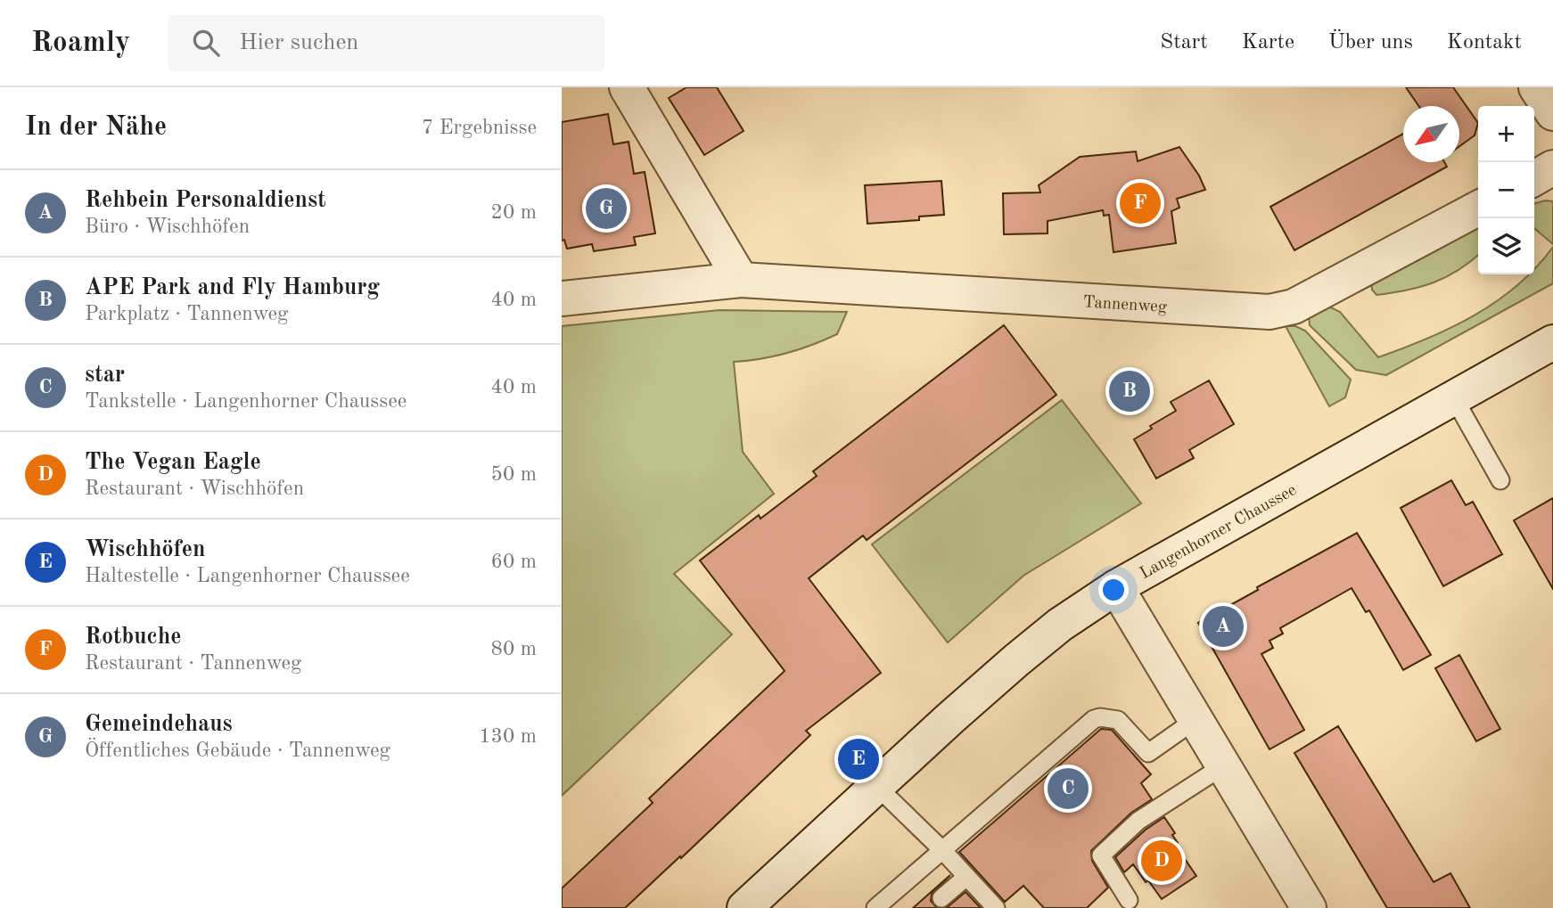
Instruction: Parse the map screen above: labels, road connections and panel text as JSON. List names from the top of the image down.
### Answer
{
  "streets": {
    "street": ["Tannenweg", "Langenhorner Chaussee"]
  },
  "north": "bottom left",
  "page": {
    "header": "Roamly",
    "search": "Hier suchen",
    "nav": [
      "Start",
      "Karte",
      "Über uns",
      "Kontakt"
    ],
    "heading": ["In der Nähe", "7 Ergebnisse"],
    "map_buttons": ["+", "−"],
    "list": [
      {
        "mark": "A",
        "name": "Rehbein Personaldienst",
        "note": "Büro · Wischhöfen",
        "value": "20 m"
      },
      {
        "mark": "B",
        "name": "APE Park and Fly Hamburg",
        "note": "Parkplatz · Tannenweg",
        "value": "40 m"
      },
      {
        "mark": "C",
        "name": "star",
        "note": "Tankstelle · Langenhorner Chaussee",
        "value": "40 m"
      },
      {
        "mark": "D",
        "name": "The Vegan Eagle",
        "note": "Restaurant · Wischhöfen",
        "value": "50 m"
      },
      {
        "mark": "E",
        "name": "Wischhöfen",
        "note": "Haltestelle · Langenhorner Chaussee",
        "value": "60 m"
      },
      {
        "mark": "F",
        "name": "Rotbuche",
        "note": "Restaurant · Tannenweg",
        "value": "80 m"
      },
      {
        "mark": "G",
        "name": "Gemeindehaus",
        "note": "Öffentliches Gebäude · Tannenweg",
        "value": "130 m"
      }
    ],
    "pins": [
      "F",
      "G",
      "B",
      "A",
      "E",
      "C",
      "D"
    ]
  }
}
